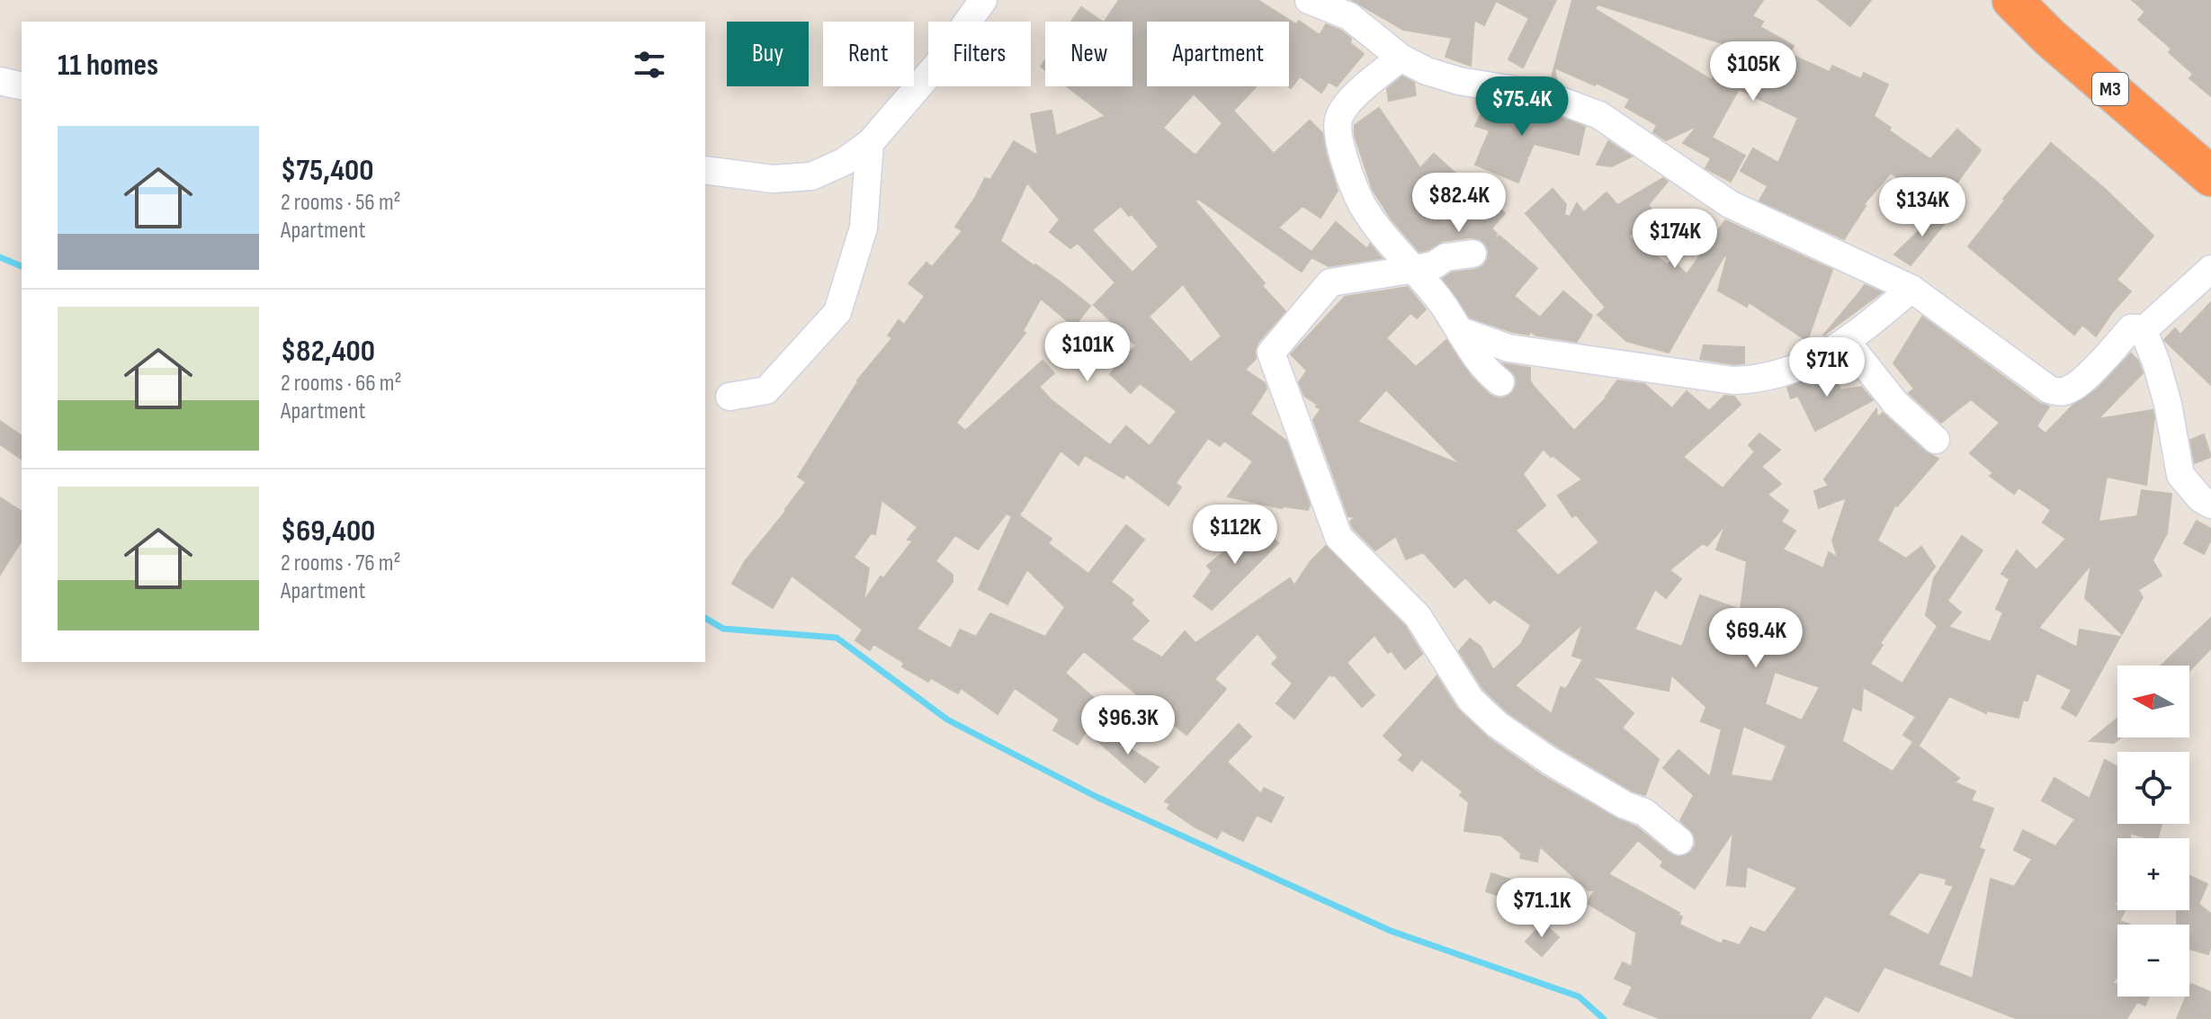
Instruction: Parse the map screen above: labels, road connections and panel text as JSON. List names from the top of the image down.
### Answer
{
  "streets": {
    "highway": ["M3"]
  },
  "north": "left",
  "page": {
    "chip": [
      "Buy",
      "Rent",
      "Filters",
      "New",
      "Apartment"
    ],
    "heading": "11 homes",
    "price": [
      "$105K",
      "$75.4K",
      "$82.4K",
      "$134K",
      "$174K",
      "$101K",
      "$71K",
      "$112K",
      "$69.4K",
      "$96.3K",
      "$71.1K"
    ],
    "list": [
      {
        "name": "$75,400",
        "note": "2 rooms · 56 m² · Apartment"
      },
      {
        "name": "$82,400",
        "note": "2 rooms · 66 m² · Apartment"
      },
      {
        "name": "$69,400",
        "note": "2 rooms · 76 m² · Apartment"
      }
    ],
    "map_buttons": ["+", "−"]
  }
}
